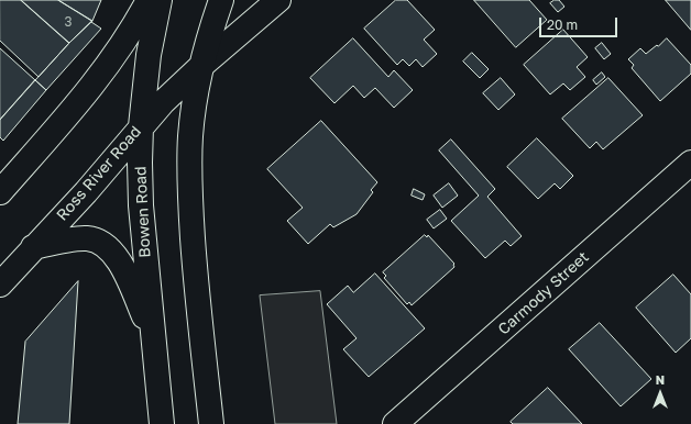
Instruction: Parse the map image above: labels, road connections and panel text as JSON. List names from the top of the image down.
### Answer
{
  "streets": {
    "main road": ["Ross River Road", "Bowen Road", "Carmody Street"]
  },
  "crossings": [
    ["Ross River Road", "Bowen Road"]
  ],
  "house_numbers": ["3"],
  "scale_bar": "20 m",
  "north": "top"
}
